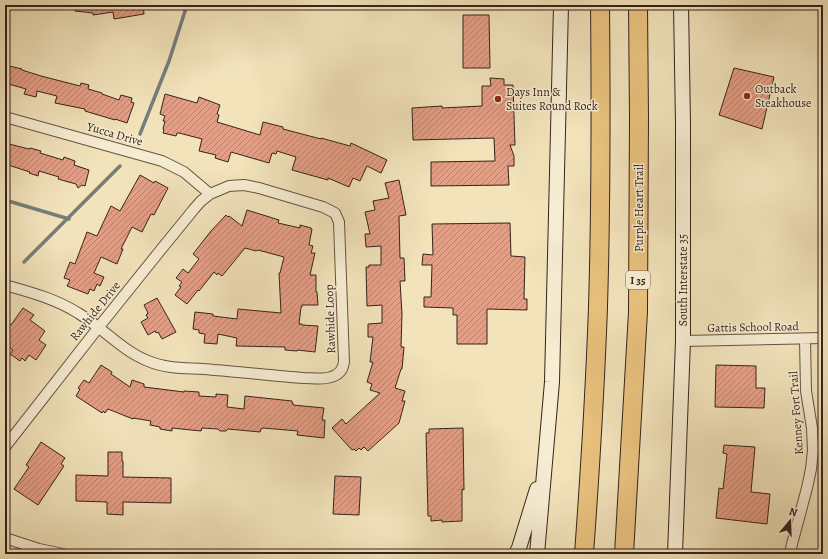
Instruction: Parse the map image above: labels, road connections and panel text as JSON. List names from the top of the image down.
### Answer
{
  "streets": {
    "highway": ["Purple Heart Trail", "I 35"],
    "main road": ["South Interstate 35"],
    "street": [
      "Yucca Drive",
      "Rawhide Drive",
      "Rawhide Loop",
      "Gattis School Road",
      "Kenney Fort Trail"
    ]
  },
  "crossings": [
    ["Yucca Drive", "Rawhide Drive"],
    ["Yucca Drive", "Rawhide Loop"],
    ["South Interstate 35", "Gattis School Road"],
    ["Rawhide Drive", "Rawhide Loop"],
    ["Gattis School Road", "Kenney Fort Trail"]
  ],
  "places": ["Outback Steakhouse", "Days Inn & Suites Round Rock"],
  "north": "top"
}
